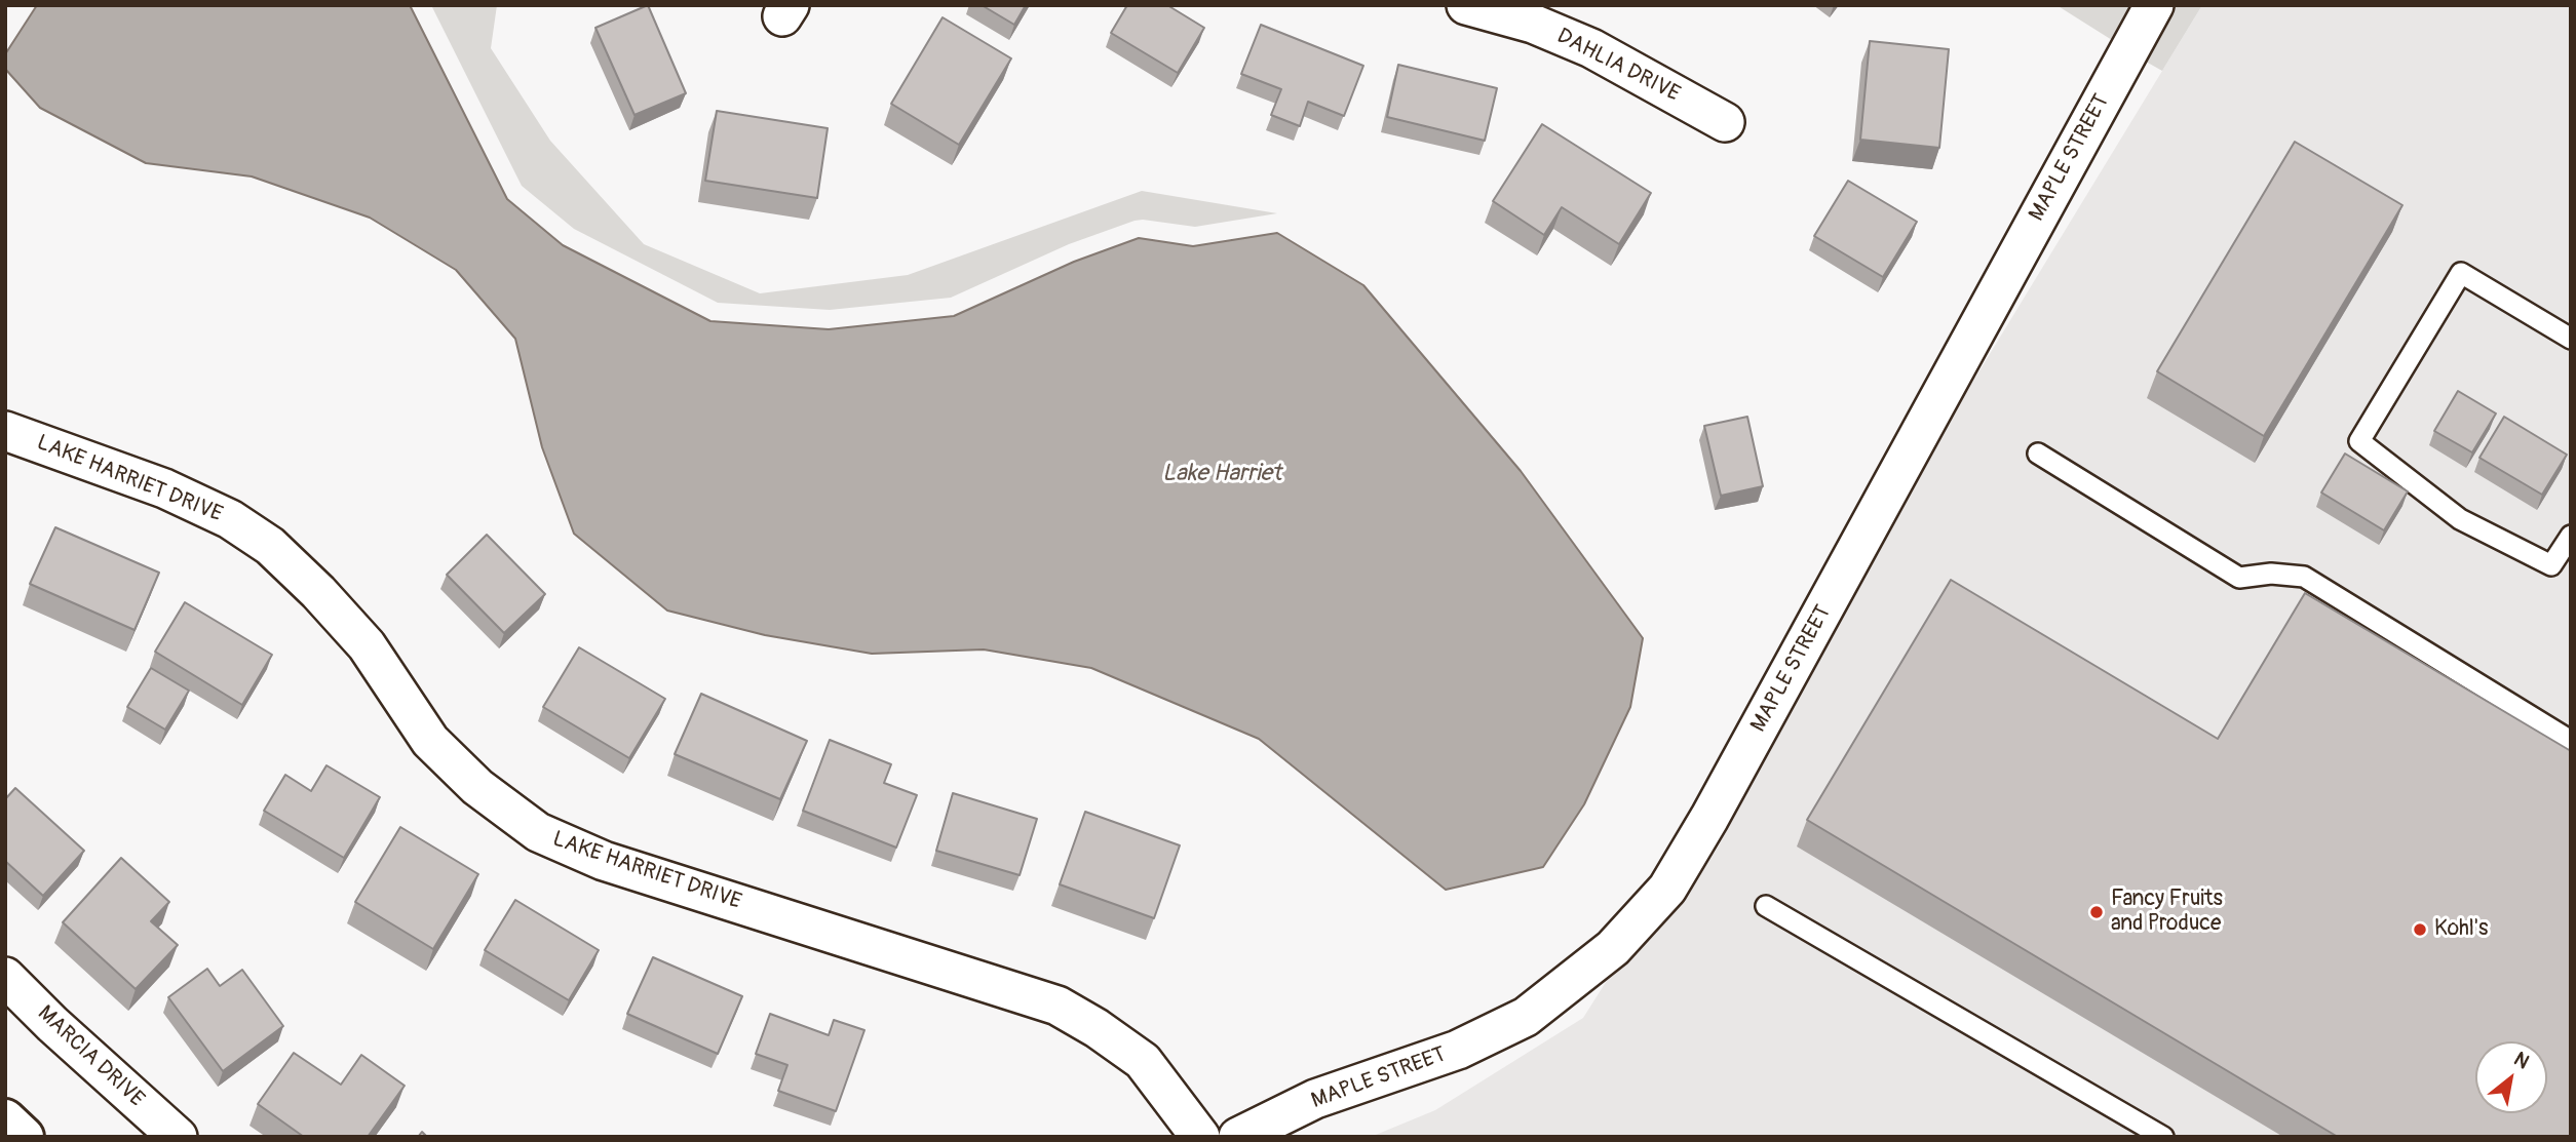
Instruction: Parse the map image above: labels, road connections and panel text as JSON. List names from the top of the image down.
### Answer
{
  "streets": {
    "street": [
      "DAHLIA DRIVE",
      "MAPLE STREET",
      "LAKE HARRIET DRIVE",
      "MARCIA DRIVE"
    ]
  },
  "water": ["Lake Harriet"],
  "places": ["Fancy Fruits and Produce", "Kohl's"],
  "north": "top right"
}
